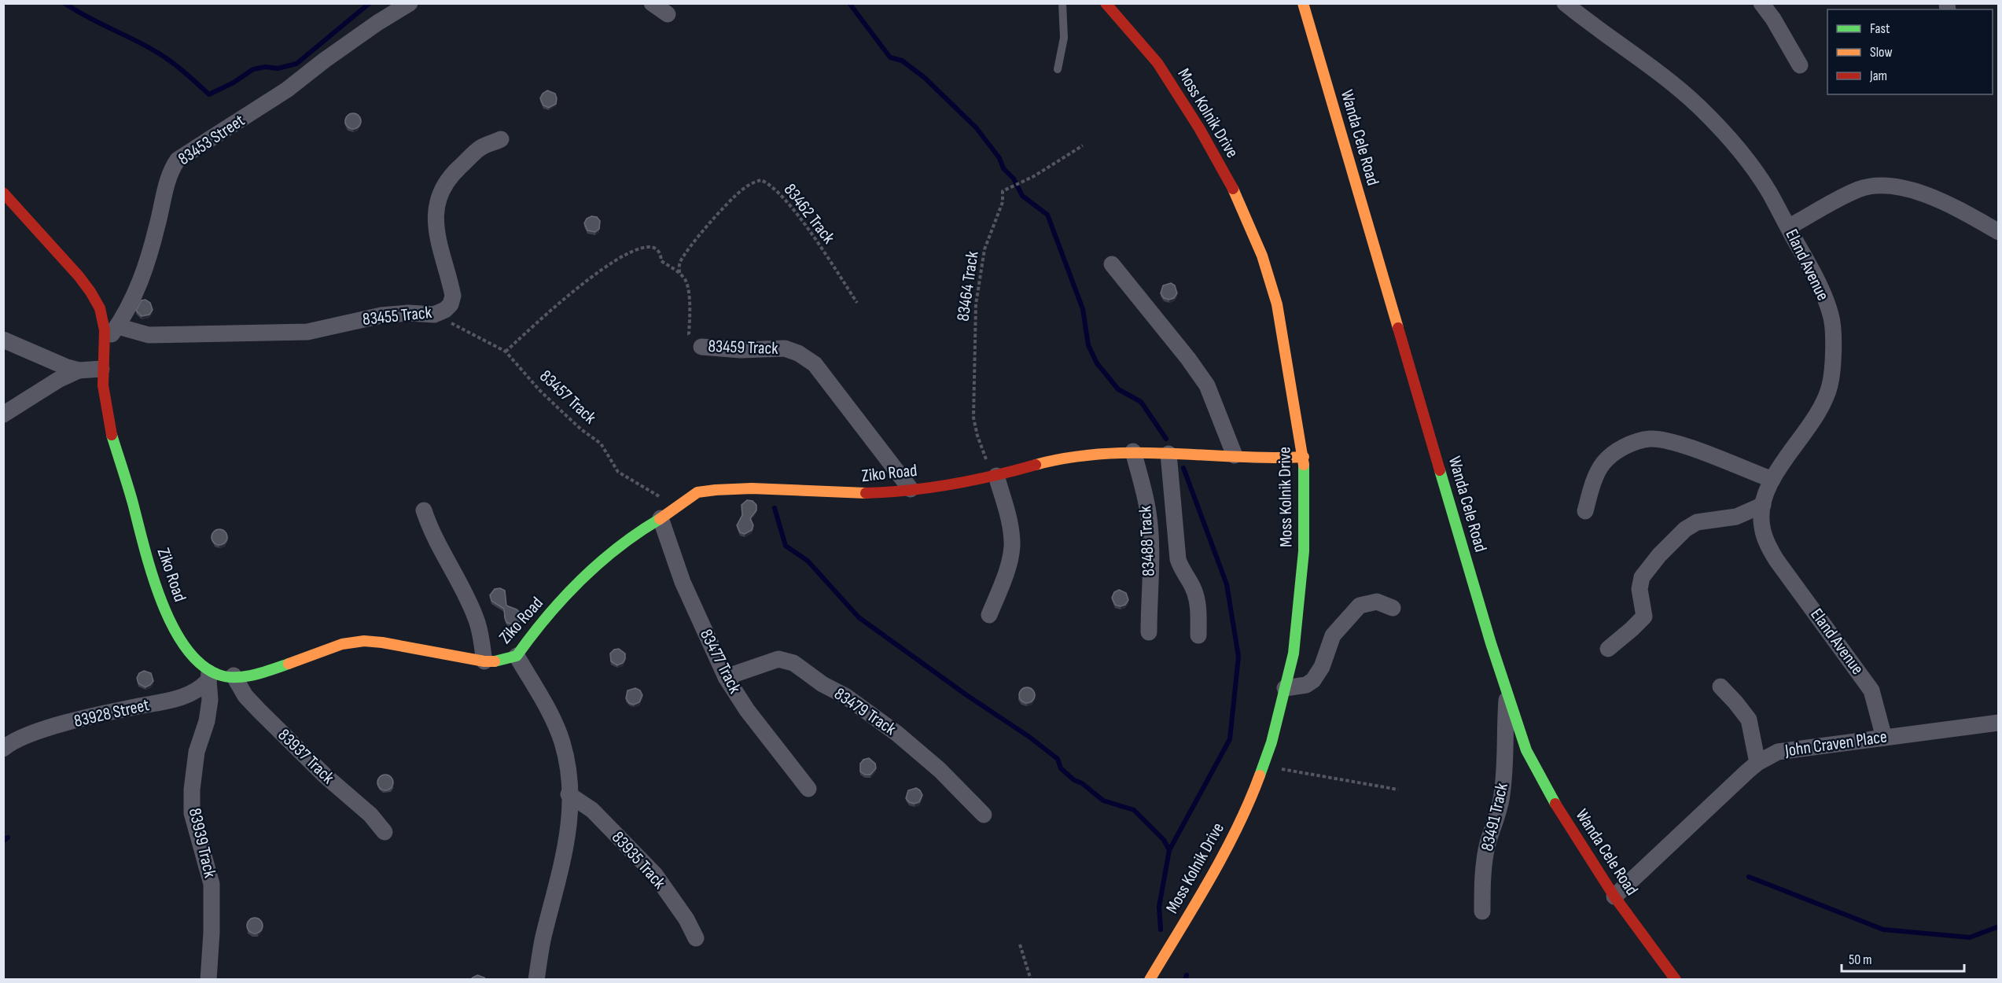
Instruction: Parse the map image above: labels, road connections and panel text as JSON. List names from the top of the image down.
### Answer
{
  "streets": {
    "street": [
      "Moss Kolnik Drive",
      "Wanda Cele Road",
      "83453 Street",
      "Eland Avenue",
      "83455 Track",
      "83459 Track",
      "Ziko Road",
      "83488 Track",
      "83477 Track",
      "83479 Track",
      "83928 Street",
      "John Craven Place",
      "83937 Track",
      "83491 Track",
      "83939 Track",
      "83935 Track"
    ],
    "path": ["83462 Track", "83464 Track", "83457 Track"]
  },
  "crossings": [
    ["Moss Kolnik Drive", "Ziko Road"],
    ["Wanda Cele Road", "John Craven Place"],
    ["Wanda Cele Road", "83491 Track"],
    ["83453 Street", "83455 Track"],
    ["83453 Street", "Ziko Road"],
    ["83462 Track", "83459 Track"],
    ["Eland Avenue", "John Craven Place"],
    ["83464 Track", "Ziko Road"],
    ["83455 Track", "83457 Track"],
    ["83459 Track", "83457 Track"],
    ["83459 Track", "Ziko Road"],
    ["83457 Track", "Ziko Road"],
    ["83457 Track", "83477 Track"],
    ["Ziko Road", "83488 Track"],
    ["Ziko Road", "83477 Track"],
    ["Ziko Road", "83928 Street"],
    ["Ziko Road", "83937 Track"],
    ["Ziko Road", "83939 Track"],
    ["83477 Track", "83479 Track"],
    ["83928 Street", "83939 Track"]
  ],
  "legend": ["Fast", "Slow", "Jam"],
  "scale_bar": "50 m"
}
